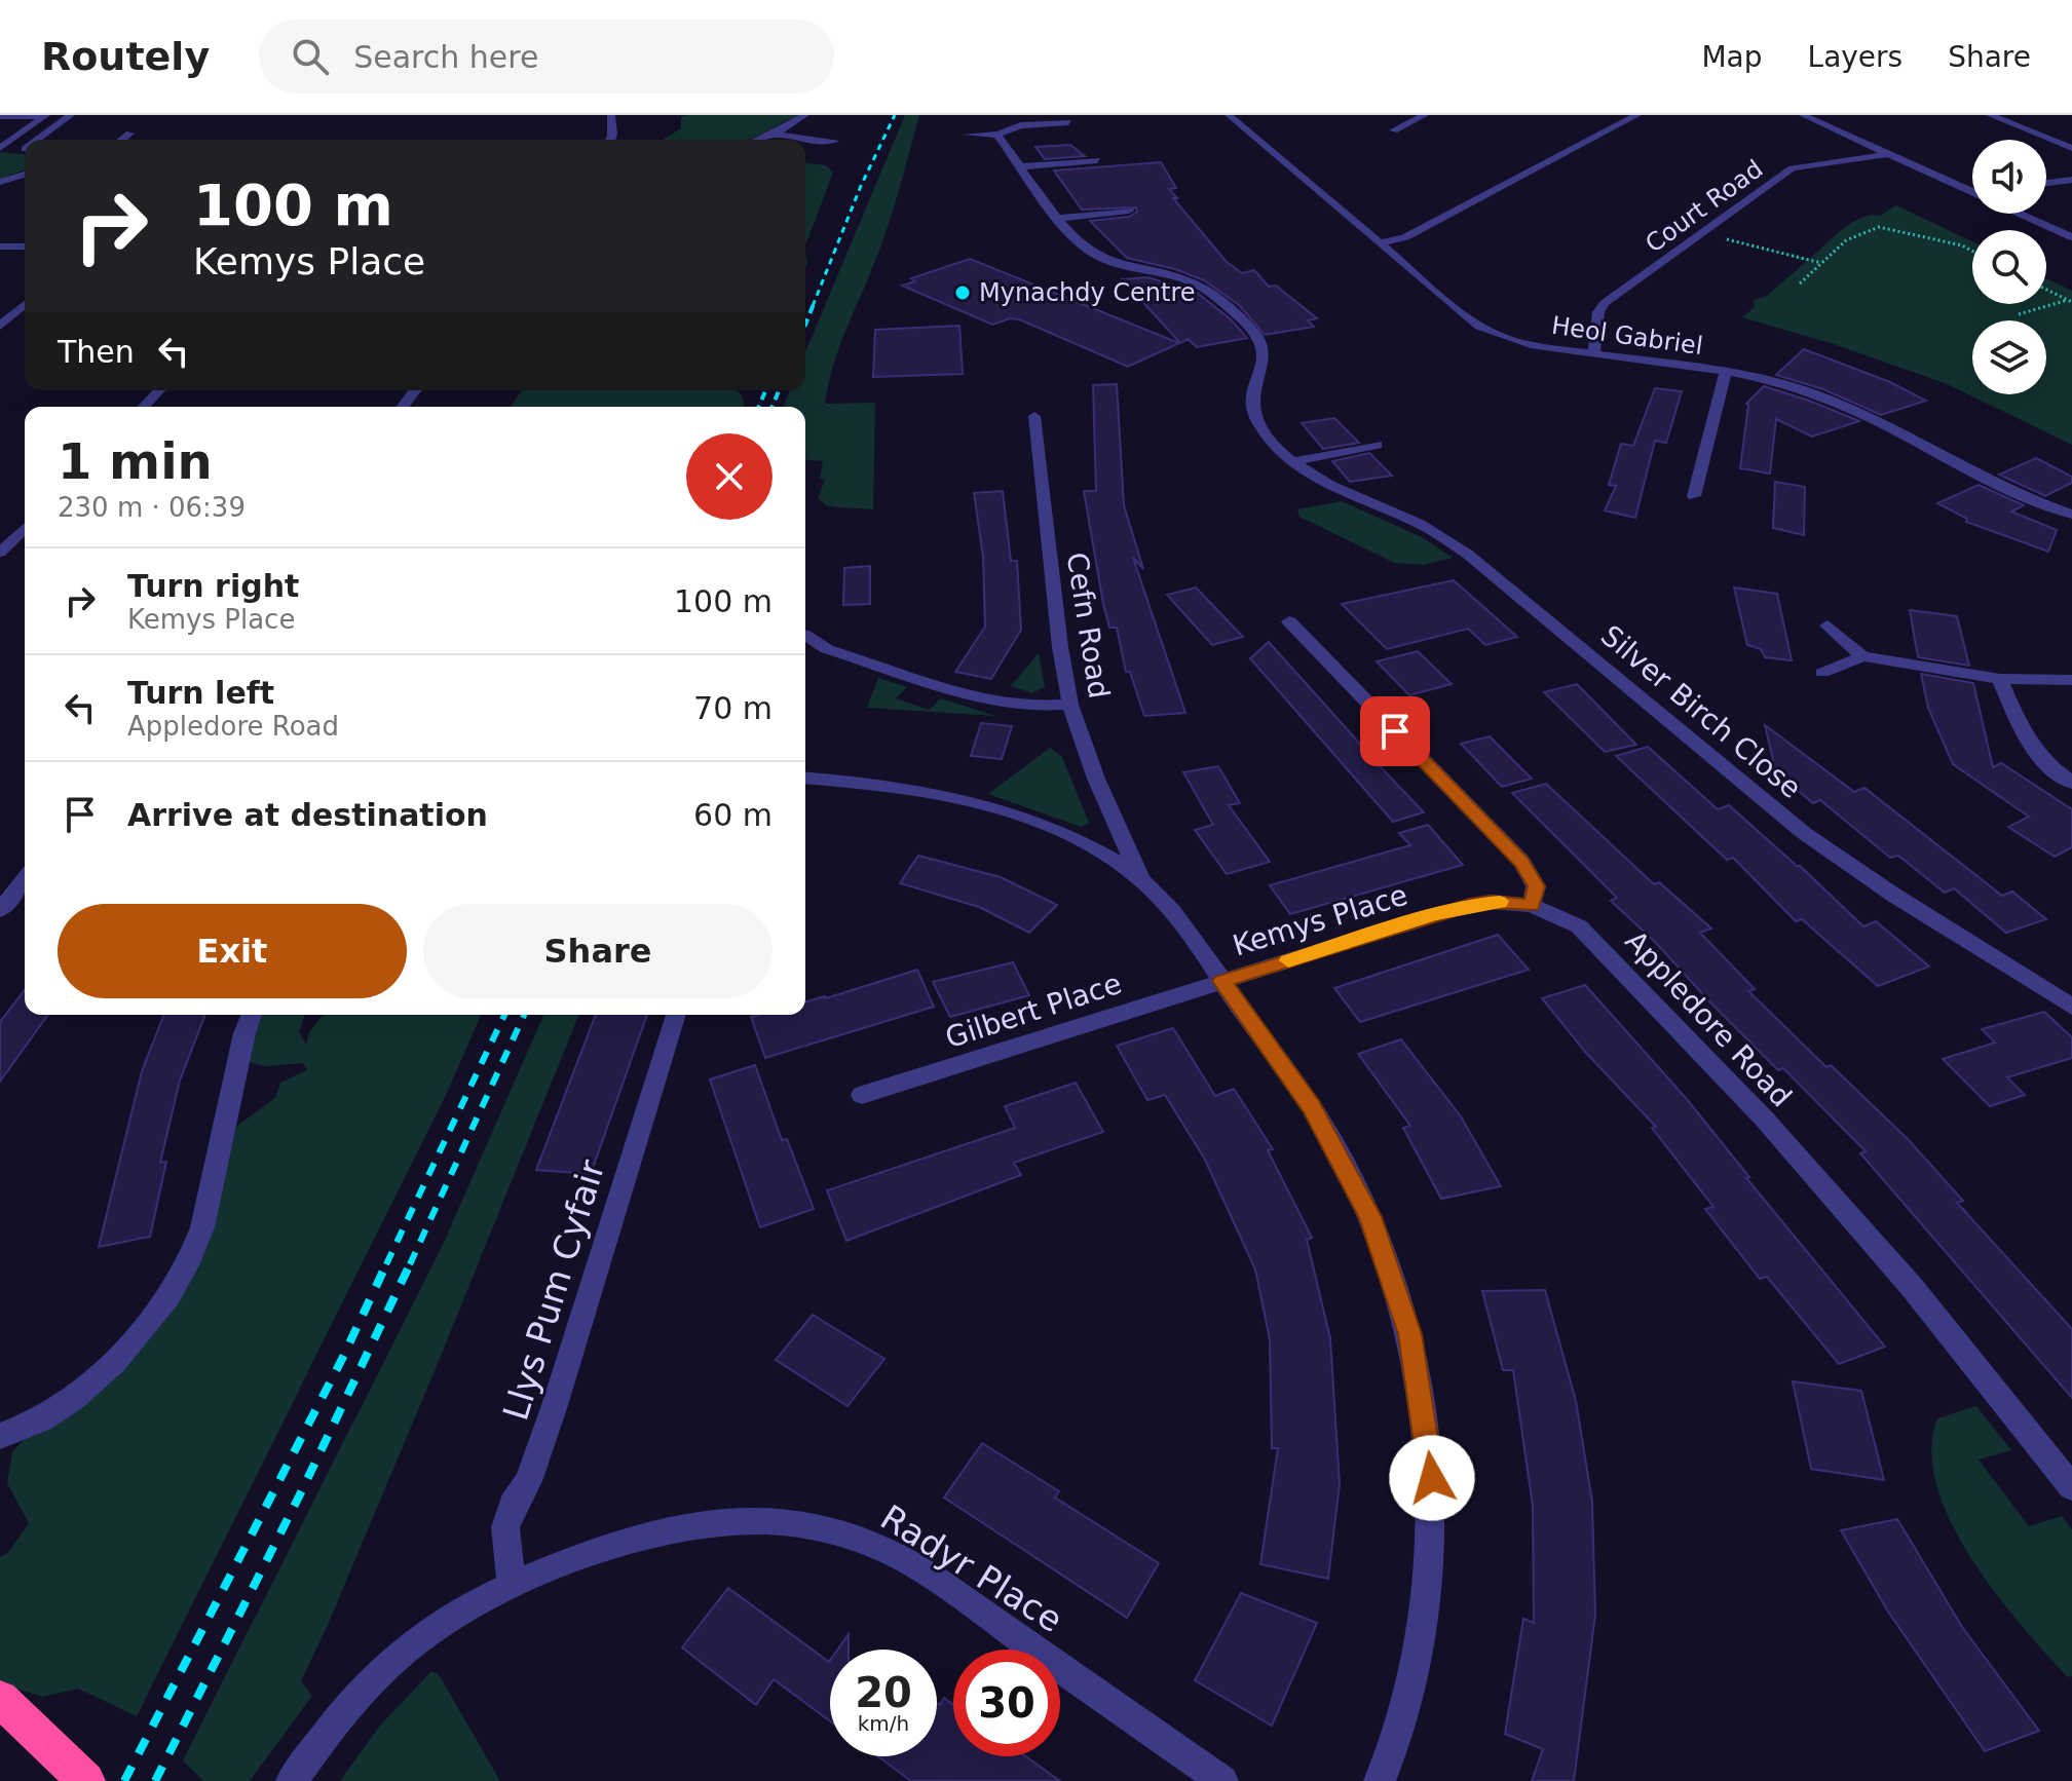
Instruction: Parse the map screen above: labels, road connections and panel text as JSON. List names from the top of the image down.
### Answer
{
  "streets": {
    "street": [
      "Court Road",
      "Heol Gabriel",
      "Cefn Road",
      "Silver Birch Close",
      "Kemys Place",
      "Gilbert Place",
      "Appledore Road",
      "Llys Pum Cyfair",
      "Radyr Place"
    ]
  },
  "crossings": [
    ["Court Road", "Heol Gabriel"],
    ["Kemys Place", "Gilbert Place"],
    ["Kemys Place", "Appledore Road"],
    ["Llys Pum Cyfair", "Radyr Place"]
  ],
  "places": ["Mynachdy Centre"],
  "page": {
    "header": "Routely",
    "search": "Search here",
    "nav": ["Map", "Layers", "Share"],
    "turn": ["100 m", "Kemys Place"],
    "then": "Then",
    "heading": ["1 min", "230 m · 06:39"],
    "list": [
      {
        "name": "Turn right",
        "note": "Kemys Place",
        "value": "100 m"
      },
      {
        "name": "Turn left",
        "note": "Appledore Road",
        "value": "70 m"
      },
      {
        "name": "Arrive at destination",
        "value": "60 m"
      }
    ],
    "buttons": ["Exit", "Share"],
    "speed": "20 km/h",
    "limit": "30"
  }
}
